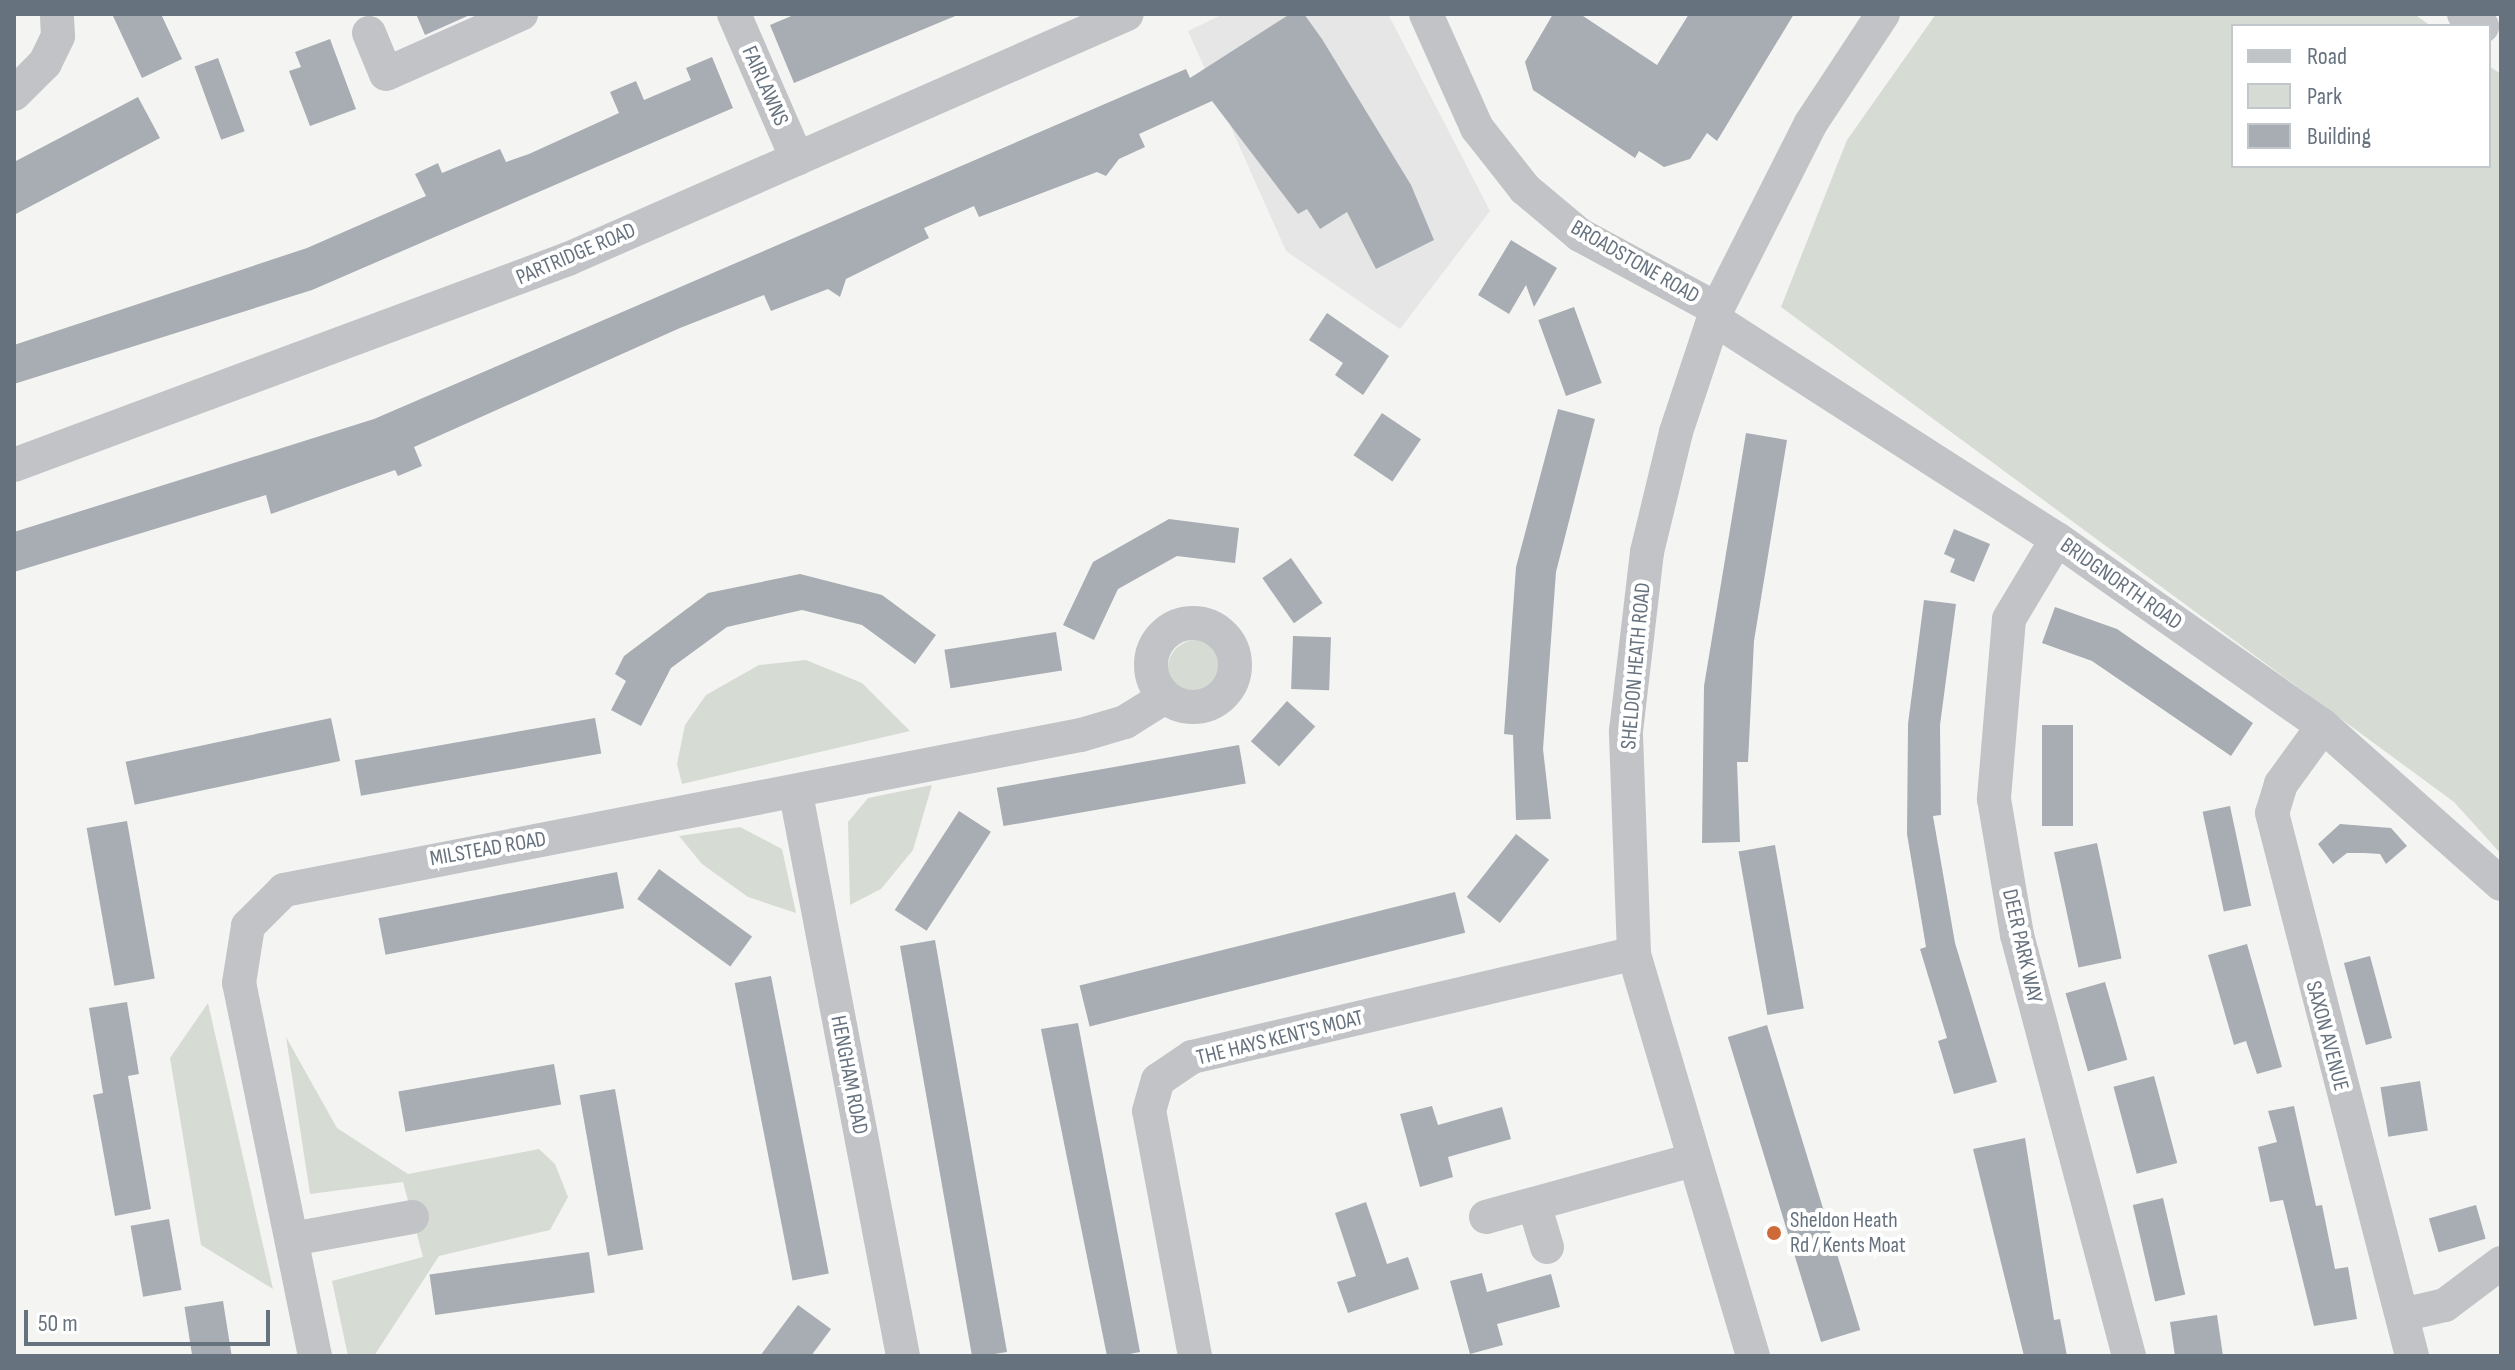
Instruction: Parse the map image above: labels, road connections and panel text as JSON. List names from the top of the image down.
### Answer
{
  "streets": {
    "street": [
      "FAIRLAWNS",
      "PARTRIDGE ROAD",
      "BROADSTONE ROAD",
      "BRIDGNORTH ROAD",
      "SHELDON HEATH ROAD",
      "MILSTEAD ROAD",
      "DEER PARK WAY",
      "SAXON AVENUE",
      "THE HAYS KENT'S MOAT",
      "HENGHAM ROAD"
    ]
  },
  "crossings": [
    ["FAIRLAWNS", "PARTRIDGE ROAD"],
    ["BROADSTONE ROAD", "BRIDGNORTH ROAD"],
    ["BROADSTONE ROAD", "SHELDON HEATH ROAD"],
    ["BRIDGNORTH ROAD", "SHELDON HEATH ROAD"],
    ["BRIDGNORTH ROAD", "DEER PARK WAY"],
    ["BRIDGNORTH ROAD", "SAXON AVENUE"],
    ["SHELDON HEATH ROAD", "THE HAYS KENT'S MOAT"],
    ["MILSTEAD ROAD", "HENGHAM ROAD"]
  ],
  "places": ["Sheldon Heath Rd / Kents Moat"],
  "legend": ["Road", "Park", "Building"],
  "scale_bar": "50 m"
}
